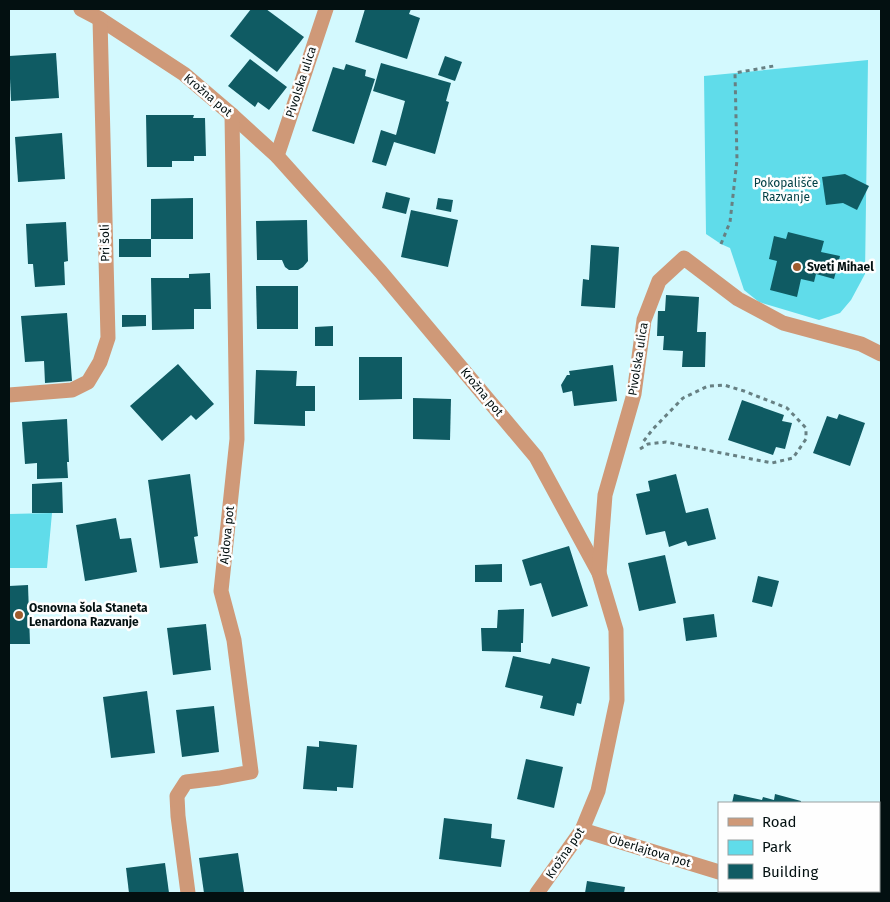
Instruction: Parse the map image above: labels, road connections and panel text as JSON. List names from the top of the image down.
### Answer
{
  "streets": {
    "street": [
      "Pivolska ulica",
      "Krožna pot",
      "Pri šoli",
      "Ajdova pot",
      "Oberlajtova pot"
    ]
  },
  "crossings": [
    ["Pivolska ulica", "Krožna pot"],
    ["Krožna pot", "Pri šoli"],
    ["Krožna pot", "Ajdova pot"],
    ["Krožna pot", "Oberlajtova pot"]
  ],
  "parks": ["Pokopališče Razvanje"],
  "places": ["Sveti Mihael", "Osnovna šola Staneta Lenardona Razvanje"],
  "legend": ["Road", "Park", "Building"]
}
